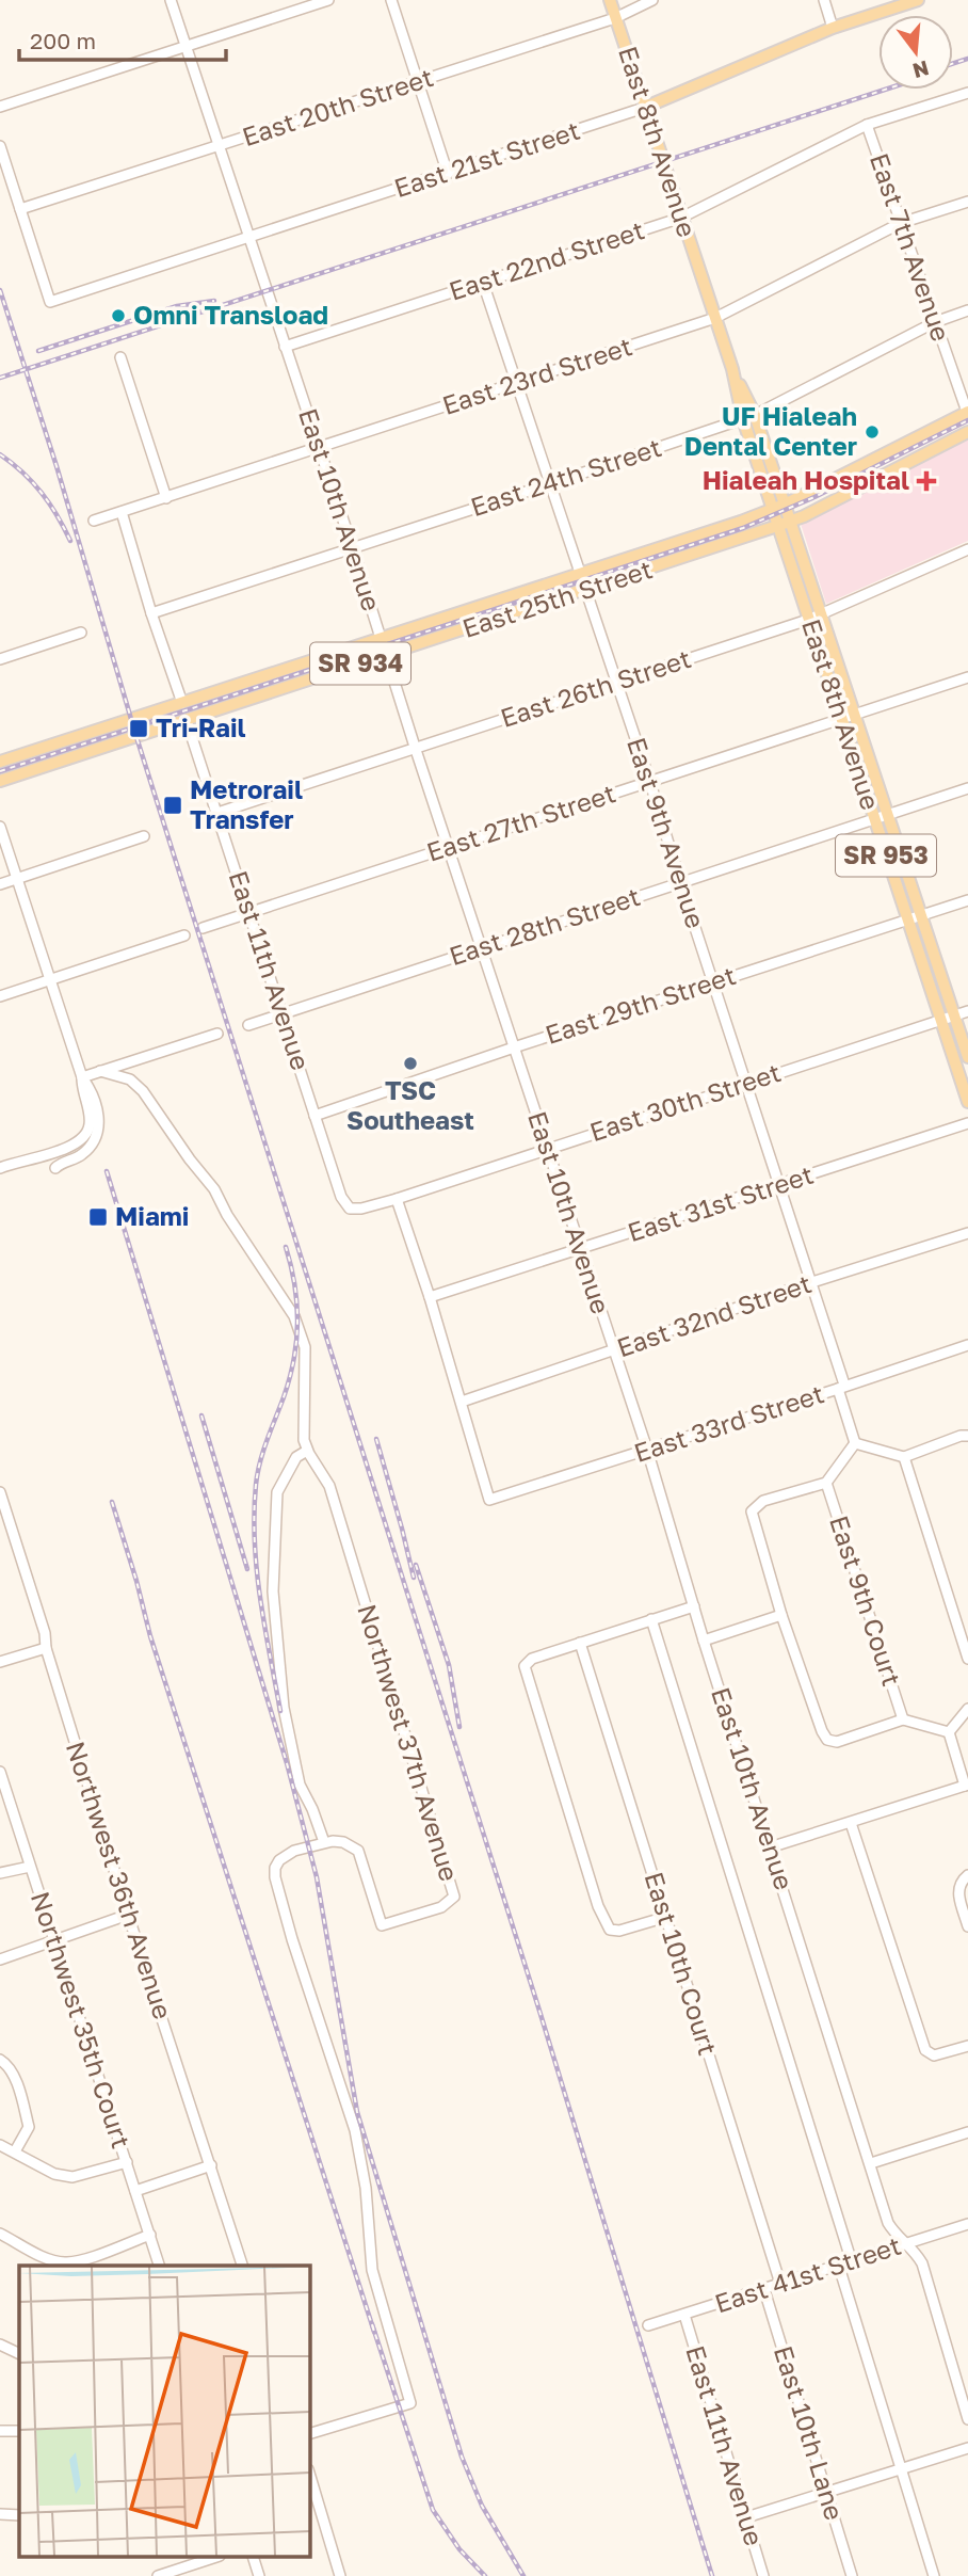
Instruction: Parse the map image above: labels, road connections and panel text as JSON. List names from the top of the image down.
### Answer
{
  "streets": {
    "main road": [
      "East 8th Avenue",
      "East 21st Street",
      "East 25th Street",
      "SR 934",
      "SR 953"
    ],
    "street": [
      "East 20th Street",
      "East 7th Avenue",
      "East 22nd Street",
      "East 23rd Street",
      "East 24th Street",
      "East 10th Avenue",
      "East 26th Street",
      "East 27th Street",
      "East 9th Avenue",
      "East 28th Street",
      "East 11th Avenue",
      "East 29th Street",
      "East 30th Street",
      "East 31st Street",
      "East 32nd Street",
      "East 33rd Street",
      "East 9th Court",
      "Northwest 37th Avenue",
      "Northwest 36th Avenue",
      "East 10th Court",
      "Northwest 35th Court",
      "East 41st Street",
      "East 10th Lane"
    ]
  },
  "crossings": [
    ["East 20th Street", "East 8th Avenue"],
    ["East 20th Street", "East 21st Street"],
    ["East 20th Street", "East 10th Avenue"],
    ["East 8th Avenue", "East 21st Street"],
    ["East 8th Avenue", "East 22nd Street"],
    ["East 8th Avenue", "East 23rd Street"],
    ["East 8th Avenue", "East 24th Street"],
    ["East 8th Avenue", "East 25th Street"],
    ["East 8th Avenue", "SR 934"],
    ["East 8th Avenue", "East 26th Street"],
    ["East 8th Avenue", "East 27th Street"],
    ["East 8th Avenue", "East 28th Street"],
    ["East 8th Avenue", "East 29th Street"],
    ["East 8th Avenue", "East 30th Street"],
    ["East 21st Street", "East 10th Avenue"],
    ["East 7th Avenue", "East 22nd Street"],
    ["East 7th Avenue", "East 23rd Street"],
    ["East 7th Avenue", "East 24th Street"],
    ["East 7th Avenue", "SR 934"],
    ["East 22nd Street", "East 10th Avenue"],
    ["East 22nd Street", "East 9th Avenue"],
    ["East 23rd Street", "East 10th Avenue"],
    ["East 23rd Street", "East 9th Avenue"],
    ["East 24th Street", "East 10th Avenue"],
    ["East 24th Street", "East 9th Avenue"],
    ["East 10th Avenue", "East 25th Street"],
    ["East 10th Avenue", "SR 934"],
    ["East 10th Avenue", "East 26th Street"],
    ["East 10th Avenue", "East 27th Street"],
    ["East 10th Avenue", "East 28th Street"],
    ["East 10th Avenue", "East 29th Street"],
    ["East 10th Avenue", "East 30th Street"],
    ["East 10th Avenue", "East 31st Street"],
    ["East 10th Avenue", "East 32nd Street"],
    ["East 10th Avenue", "East 33rd Street"],
    ["East 10th Avenue", "East 41st Street"],
    ["East 25th Street", "East 9th Avenue"],
    ["East 25th Street", "East 11th Avenue"],
    ["SR 934", "East 9th Avenue"],
    ["East 26th Street", "East 9th Avenue"],
    ["East 26th Street", "East 11th Avenue"],
    ["East 27th Street", "East 9th Avenue"],
    ["East 27th Street", "East 11th Avenue"],
    ["East 9th Avenue", "East 28th Street"],
    ["East 9th Avenue", "East 29th Street"],
    ["East 9th Avenue", "East 30th Street"],
    ["East 9th Avenue", "East 31st Street"],
    ["East 9th Avenue", "East 32nd Street"],
    ["East 9th Avenue", "East 33rd Street"],
    ["East 28th Street", "East 11th Avenue"],
    ["East 11th Avenue", "East 29th Street"],
    ["East 11th Avenue", "East 30th Street"],
    ["East 11th Avenue", "East 41st Street"],
    ["East 32nd Street", "East 33rd Street"],
    ["East 10th Court", "East 41st Street"],
    ["East 41st Street", "East 10th Lane"]
  ],
  "places": {
    "other": ["Omni Transload", "UF Hialeah Dental Center", "TSC Southeast"],
    "health": ["Hialeah Hospital"],
    "transit": ["Tri-Rail", "Metrorail Transfer", "Miami"]
  },
  "scale_bar": "200 m",
  "north": "bottom"
}
